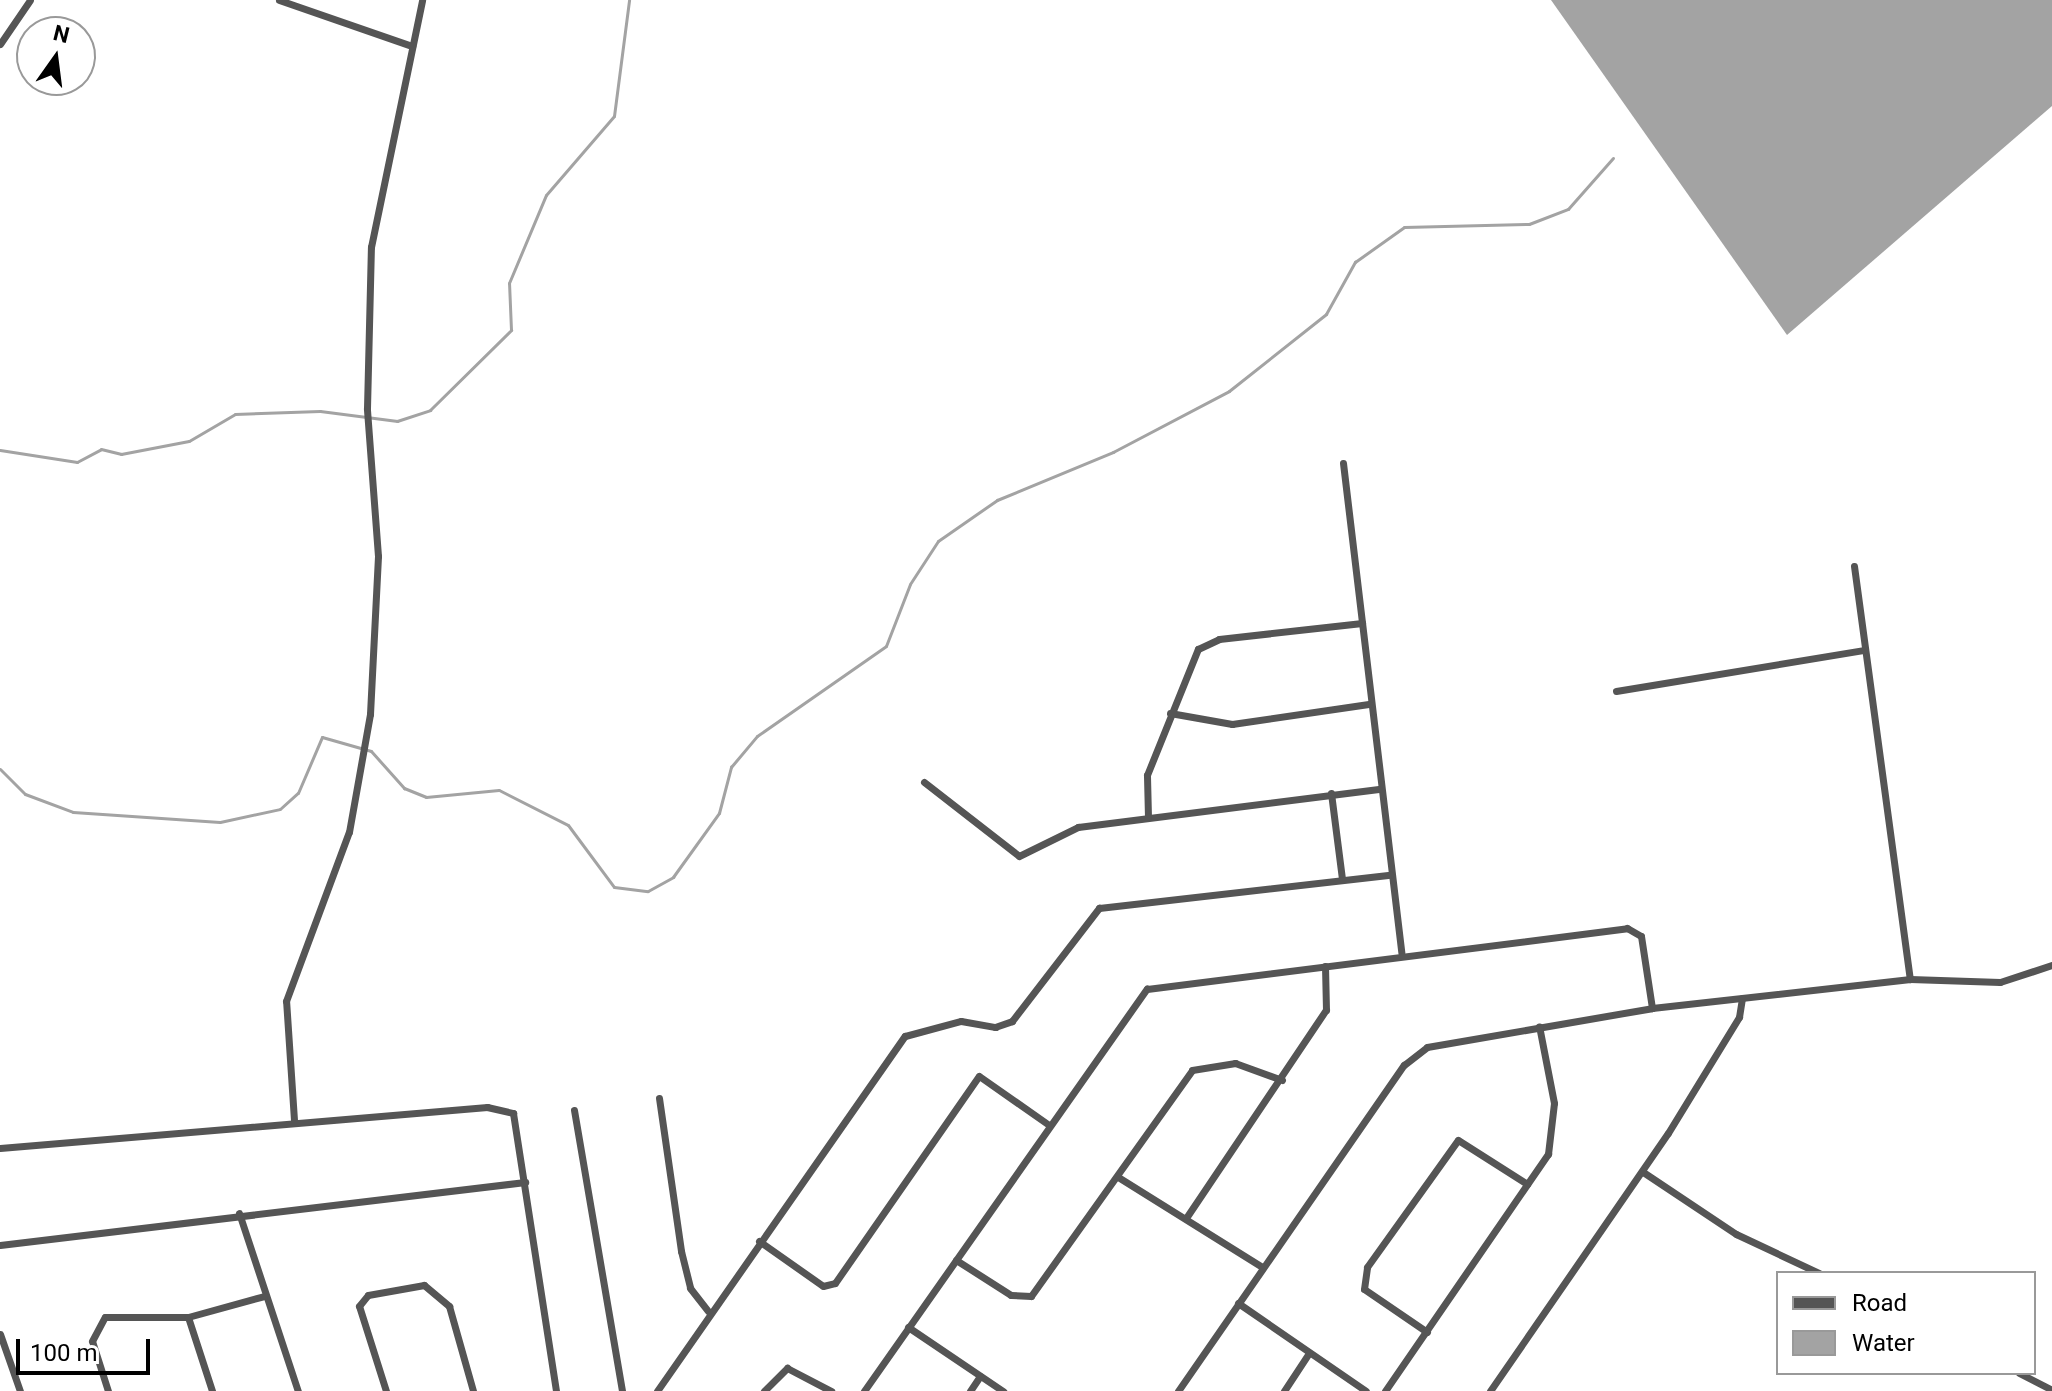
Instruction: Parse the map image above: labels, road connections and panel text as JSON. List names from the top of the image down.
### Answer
{
  "legend": ["Road", "Water"],
  "scale_bar": "100 m",
  "north": "top"
}
